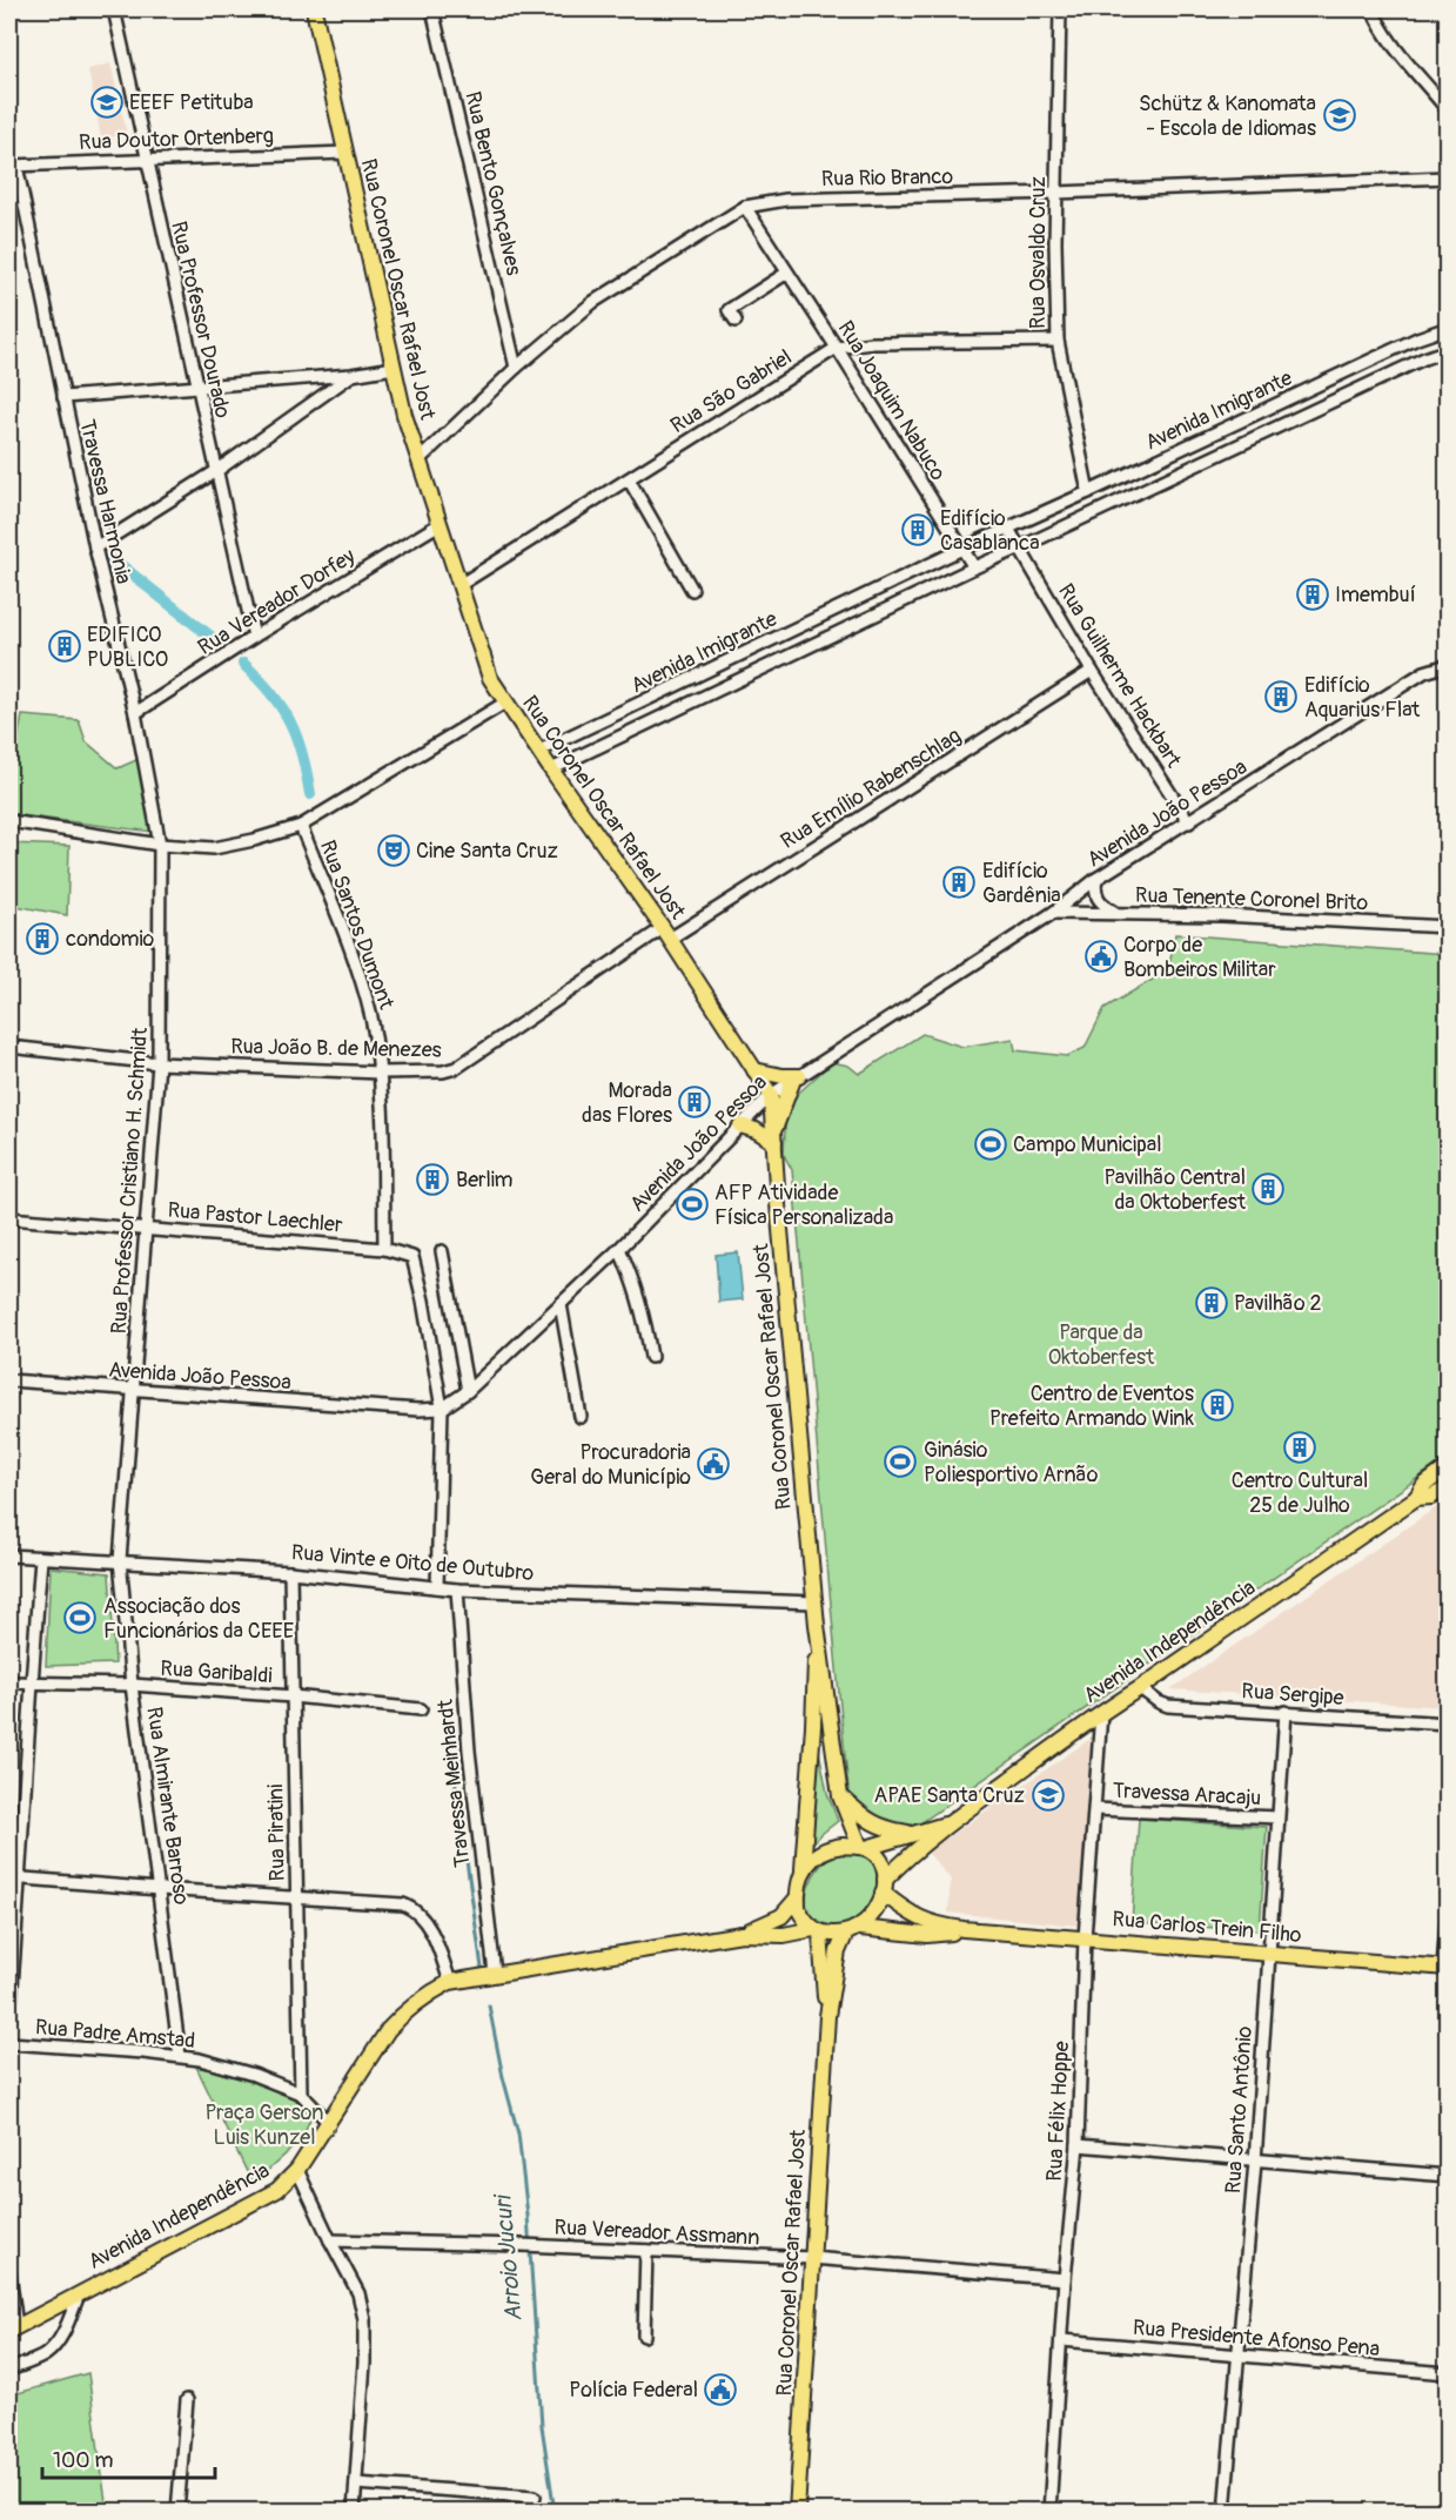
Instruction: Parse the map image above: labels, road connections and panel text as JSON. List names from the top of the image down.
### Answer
{
  "streets": {
    "main road": ["Rua Coronel Oscar Rafael Jost", "Avenida Independência", "Rua Carlos Trein Filho"],
    "street": [
      "Rua Doutor Ortenberg",
      "Rua Rio Branco",
      "Rua Bento Gonçalves",
      "Rua Osvaldo Cruz",
      "Rua Professor Dourado",
      "Rua São Gabriel",
      "Rua Joaquim Nabuco",
      "Avenida Imigrante",
      "Travessa Harmonia",
      "Rua Vereador Dorfey",
      "Rua Guilherme Hackbart",
      "Rua Emílio Rabenschlag",
      "Avenida João Pessoa",
      "Rua Tenente Coronel Brito",
      "Rua Santos Dumont",
      "Rua João B. de Menezes",
      "Rua Professor Cristiano H. Schmidt",
      "Rua Pastor Laechler",
      "Rua Vinte e Oito de Outubro",
      "Rua Garibaldi",
      "Rua Sergipe",
      "Travessa Meinhardt",
      "Travessa Aracaju",
      "Rua Almirante Barroso",
      "Rua Piratini",
      "Rua Padre Amstad",
      "Rua Santo Antônio",
      "Rua Félix Hoppe",
      "Rua Vereador Assmann",
      "Rua Presidente Afonso Pena"
    ]
  },
  "crossings": [
    ["Rua Doutor Ortenberg", "Rua Coronel Oscar Rafael Jost"],
    ["Rua Doutor Ortenberg", "Rua Professor Dourado"],
    ["Rua Doutor Ortenberg", "Travessa Harmonia"],
    ["Rua Rio Branco", "Rua Bento Gonçalves"],
    ["Rua Rio Branco", "Rua Osvaldo Cruz"],
    ["Rua Rio Branco", "Rua Coronel Oscar Rafael Jost"],
    ["Rua Rio Branco", "Rua Joaquim Nabuco"],
    ["Rua Osvaldo Cruz", "Rua São Gabriel"],
    ["Rua Osvaldo Cruz", "Avenida Imigrante"],
    ["Rua Coronel Oscar Rafael Jost", "Rua São Gabriel"],
    ["Rua Coronel Oscar Rafael Jost", "Avenida Imigrante"],
    ["Rua Coronel Oscar Rafael Jost", "Rua Vereador Dorfey"],
    ["Rua Coronel Oscar Rafael Jost", "Rua Emílio Rabenschlag"],
    ["Rua Coronel Oscar Rafael Jost", "Avenida João Pessoa"],
    ["Rua Coronel Oscar Rafael Jost", "Rua João B. de Menezes"],
    ["Rua Coronel Oscar Rafael Jost", "Rua Vinte e Oito de Outubro"],
    ["Rua Coronel Oscar Rafael Jost", "Avenida Independência"],
    ["Rua Coronel Oscar Rafael Jost", "Rua Carlos Trein Filho"],
    ["Rua Coronel Oscar Rafael Jost", "Rua Vereador Assmann"],
    ["Rua Professor Dourado", "Rua Vereador Dorfey"],
    ["Rua São Gabriel", "Rua Joaquim Nabuco"],
    ["Rua Joaquim Nabuco", "Avenida Imigrante"],
    ["Avenida Imigrante", "Rua Guilherme Hackbart"],
    ["Travessa Harmonia", "Rua Vereador Dorfey"],
    ["Travessa Harmonia", "Rua Professor Cristiano H. Schmidt"],
    ["Rua Guilherme Hackbart", "Rua Emílio Rabenschlag"],
    ["Rua Guilherme Hackbart", "Avenida João Pessoa"],
    ["Rua Emílio Rabenschlag", "Rua João B. de Menezes"],
    ["Avenida João Pessoa", "Rua Tenente Coronel Brito"],
    ["Avenida João Pessoa", "Rua Professor Cristiano H. Schmidt"],
    ["Avenida João Pessoa", "Rua Pastor Laechler"],
    ["Rua Santos Dumont", "Rua João B. de Menezes"],
    ["Rua Santos Dumont", "Rua Pastor Laechler"],
    ["Rua João B. de Menezes", "Rua Professor Cristiano H. Schmidt"],
    ["Rua Professor Cristiano H. Schmidt", "Rua Pastor Laechler"],
    ["Rua Professor Cristiano H. Schmidt", "Rua Vinte e Oito de Outubro"],
    ["Rua Professor Cristiano H. Schmidt", "Rua Almirante Barroso"],
    ["Rua Vinte e Oito de Outubro", "Travessa Meinhardt"],
    ["Rua Vinte e Oito de Outubro", "Rua Almirante Barroso"],
    ["Rua Vinte e Oito de Outubro", "Rua Piratini"],
    ["Avenida Independência", "Rua Sergipe"],
    ["Avenida Independência", "Travessa Meinhardt"],
    ["Avenida Independência", "Rua Carlos Trein Filho"],
    ["Avenida Independência", "Rua Padre Amstad"],
    ["Avenida Independência", "Rua Félix Hoppe"],
    ["Rua Garibaldi", "Rua Almirante Barroso"],
    ["Rua Garibaldi", "Rua Piratini"],
    ["Rua Sergipe", "Rua Santo Antônio"],
    ["Travessa Aracaju", "Rua Santo Antônio"],
    ["Travessa Aracaju", "Rua Félix Hoppe"],
    ["Rua Almirante Barroso", "Rua Padre Amstad"],
    ["Rua Piratini", "Rua Padre Amstad"],
    ["Rua Carlos Trein Filho", "Rua Santo Antônio"],
    ["Rua Carlos Trein Filho", "Rua Félix Hoppe"],
    ["Rua Santo Antônio", "Rua Presidente Afonso Pena"],
    ["Rua Félix Hoppe", "Rua Vereador Assmann"],
    ["Rua Félix Hoppe", "Rua Presidente Afonso Pena"]
  ],
  "water": ["Arroio Jucuri"],
  "parks": ["Parque da Oktoberfest", "Praça Gerson Luis Kunzel"],
  "places": {
    "school or university": ["EEEF Petituba", "Schütz & Kanomata - Escola de Idiomas", "APAE Santa Cruz"],
    "building": [
      "Edifício Casablanca",
      "Imembuí",
      "EDIFICO PUBLICO",
      "Edifício Aquarius Flat",
      "Edifício Gardênia",
      "condomio",
      "Morada das Flores",
      "Berlim",
      "Pavilhão Central da Oktoberfest",
      "Pavilhão 2",
      "Centro de Eventos Prefeito Armando Wink",
      "Centro Cultural 25 de Julho"
    ],
    "theatre": ["Cine Santa Cruz"],
    "public building": ["Corpo de Bombeiros Militar", "Procuradoria Geral do Município", "Polícia Federal"],
    "sports": [
      "Campo Municipal",
      "AFP Atividade Física Personalizada",
      "Ginásio Poliesportivo Arnão",
      "Associação dos Funcionários da CEEE"
    ]
  },
  "scale_bar": "100 m"
}
